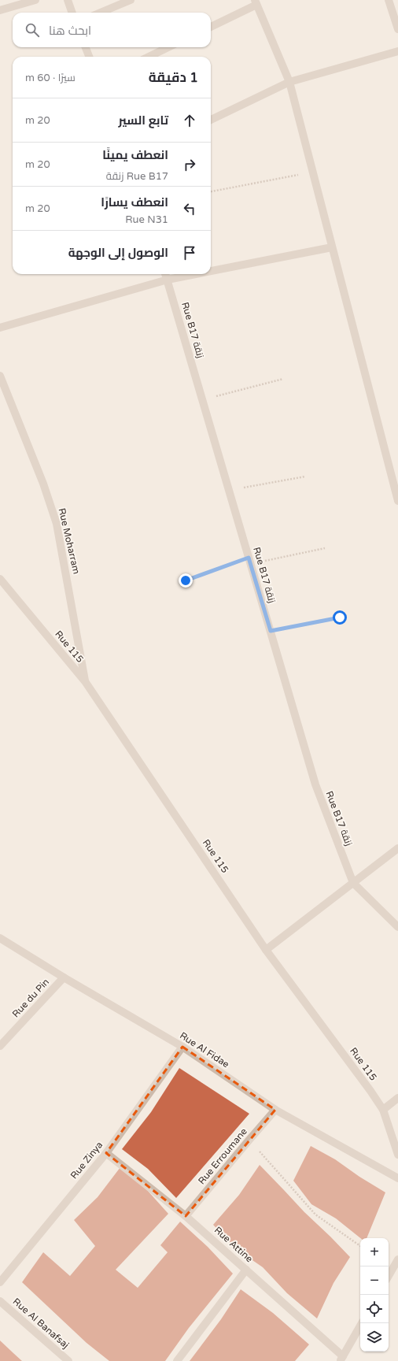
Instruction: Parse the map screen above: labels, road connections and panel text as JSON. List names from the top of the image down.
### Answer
{
  "streets": {
    "street": [
      "Rue B17 زنقة",
      "Rue Moharram",
      "Rue 115",
      "Rue du Pin",
      "Rue Al Fidae",
      "Rue Erroumane",
      "Rue Zinya",
      "Rue Attine",
      "Rue Al Banafsaj"
    ]
  },
  "crossings": [
    ["Rue Moharram", "Rue 115"],
    ["Rue du Pin", "Rue Al Fidae"],
    ["Rue Al Fidae", "Rue Erroumane"],
    ["Rue Al Fidae", "Rue Zinya"],
    ["Rue Erroumane", "Rue Attine"],
    ["Rue Zinya", "Rue Attine"]
  ],
  "page": {
    "search": "ابحث هنا",
    "heading": ["1 دقيقة", "سيرًا · 60 m"],
    "list": [
      ["تابع السير", "20 m"],
      ["انعطف يمينًا", "Rue B17 زنقة", "20 m"],
      ["انعطف يسارًا", "Rue N31", "20 m"],
      "الوصول إلى الوجهة"
    ],
    "map_buttons": ["+", "−"]
  }
}
